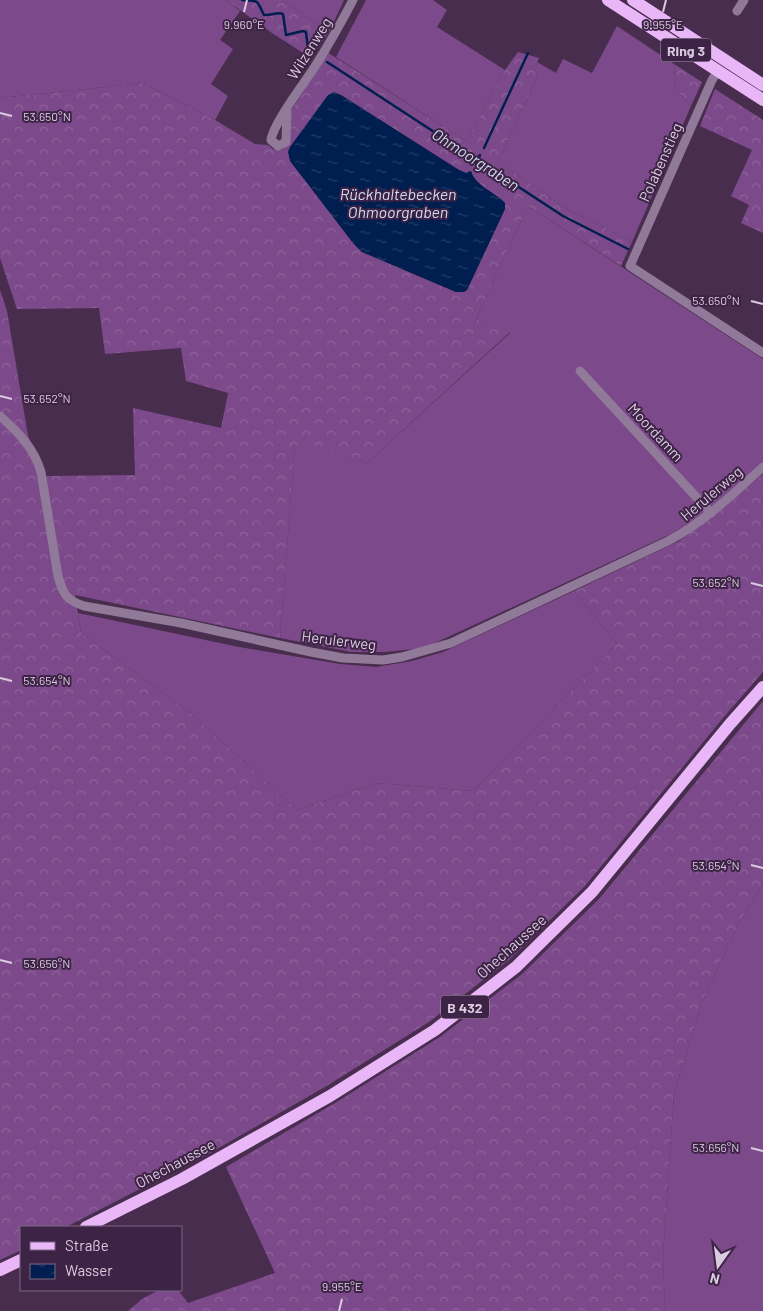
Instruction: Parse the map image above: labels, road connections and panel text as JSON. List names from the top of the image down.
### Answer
{
  "streets": {
    "main road": ["Ring 3", "Ohechaussee", "B 432"],
    "street": [
      "Wilzenweg",
      "Polabenstieg",
      "Moordamm",
      "Herulerweg"
    ]
  },
  "crossings": [
    ["Ring 3", "Polabenstieg"],
    ["Moordamm", "Herulerweg"]
  ],
  "water": ["Ohmoorgraben", "Rückhaltebecken Ohmoorgraben"],
  "legend": ["Straße", "Wasser"],
  "north": "bottom",
  "coordinates": [
    "9.960°E",
    "9.955°E",
    "53.650°N",
    "53.652°N",
    "53.654°N",
    "53.656°N"
  ]
}
